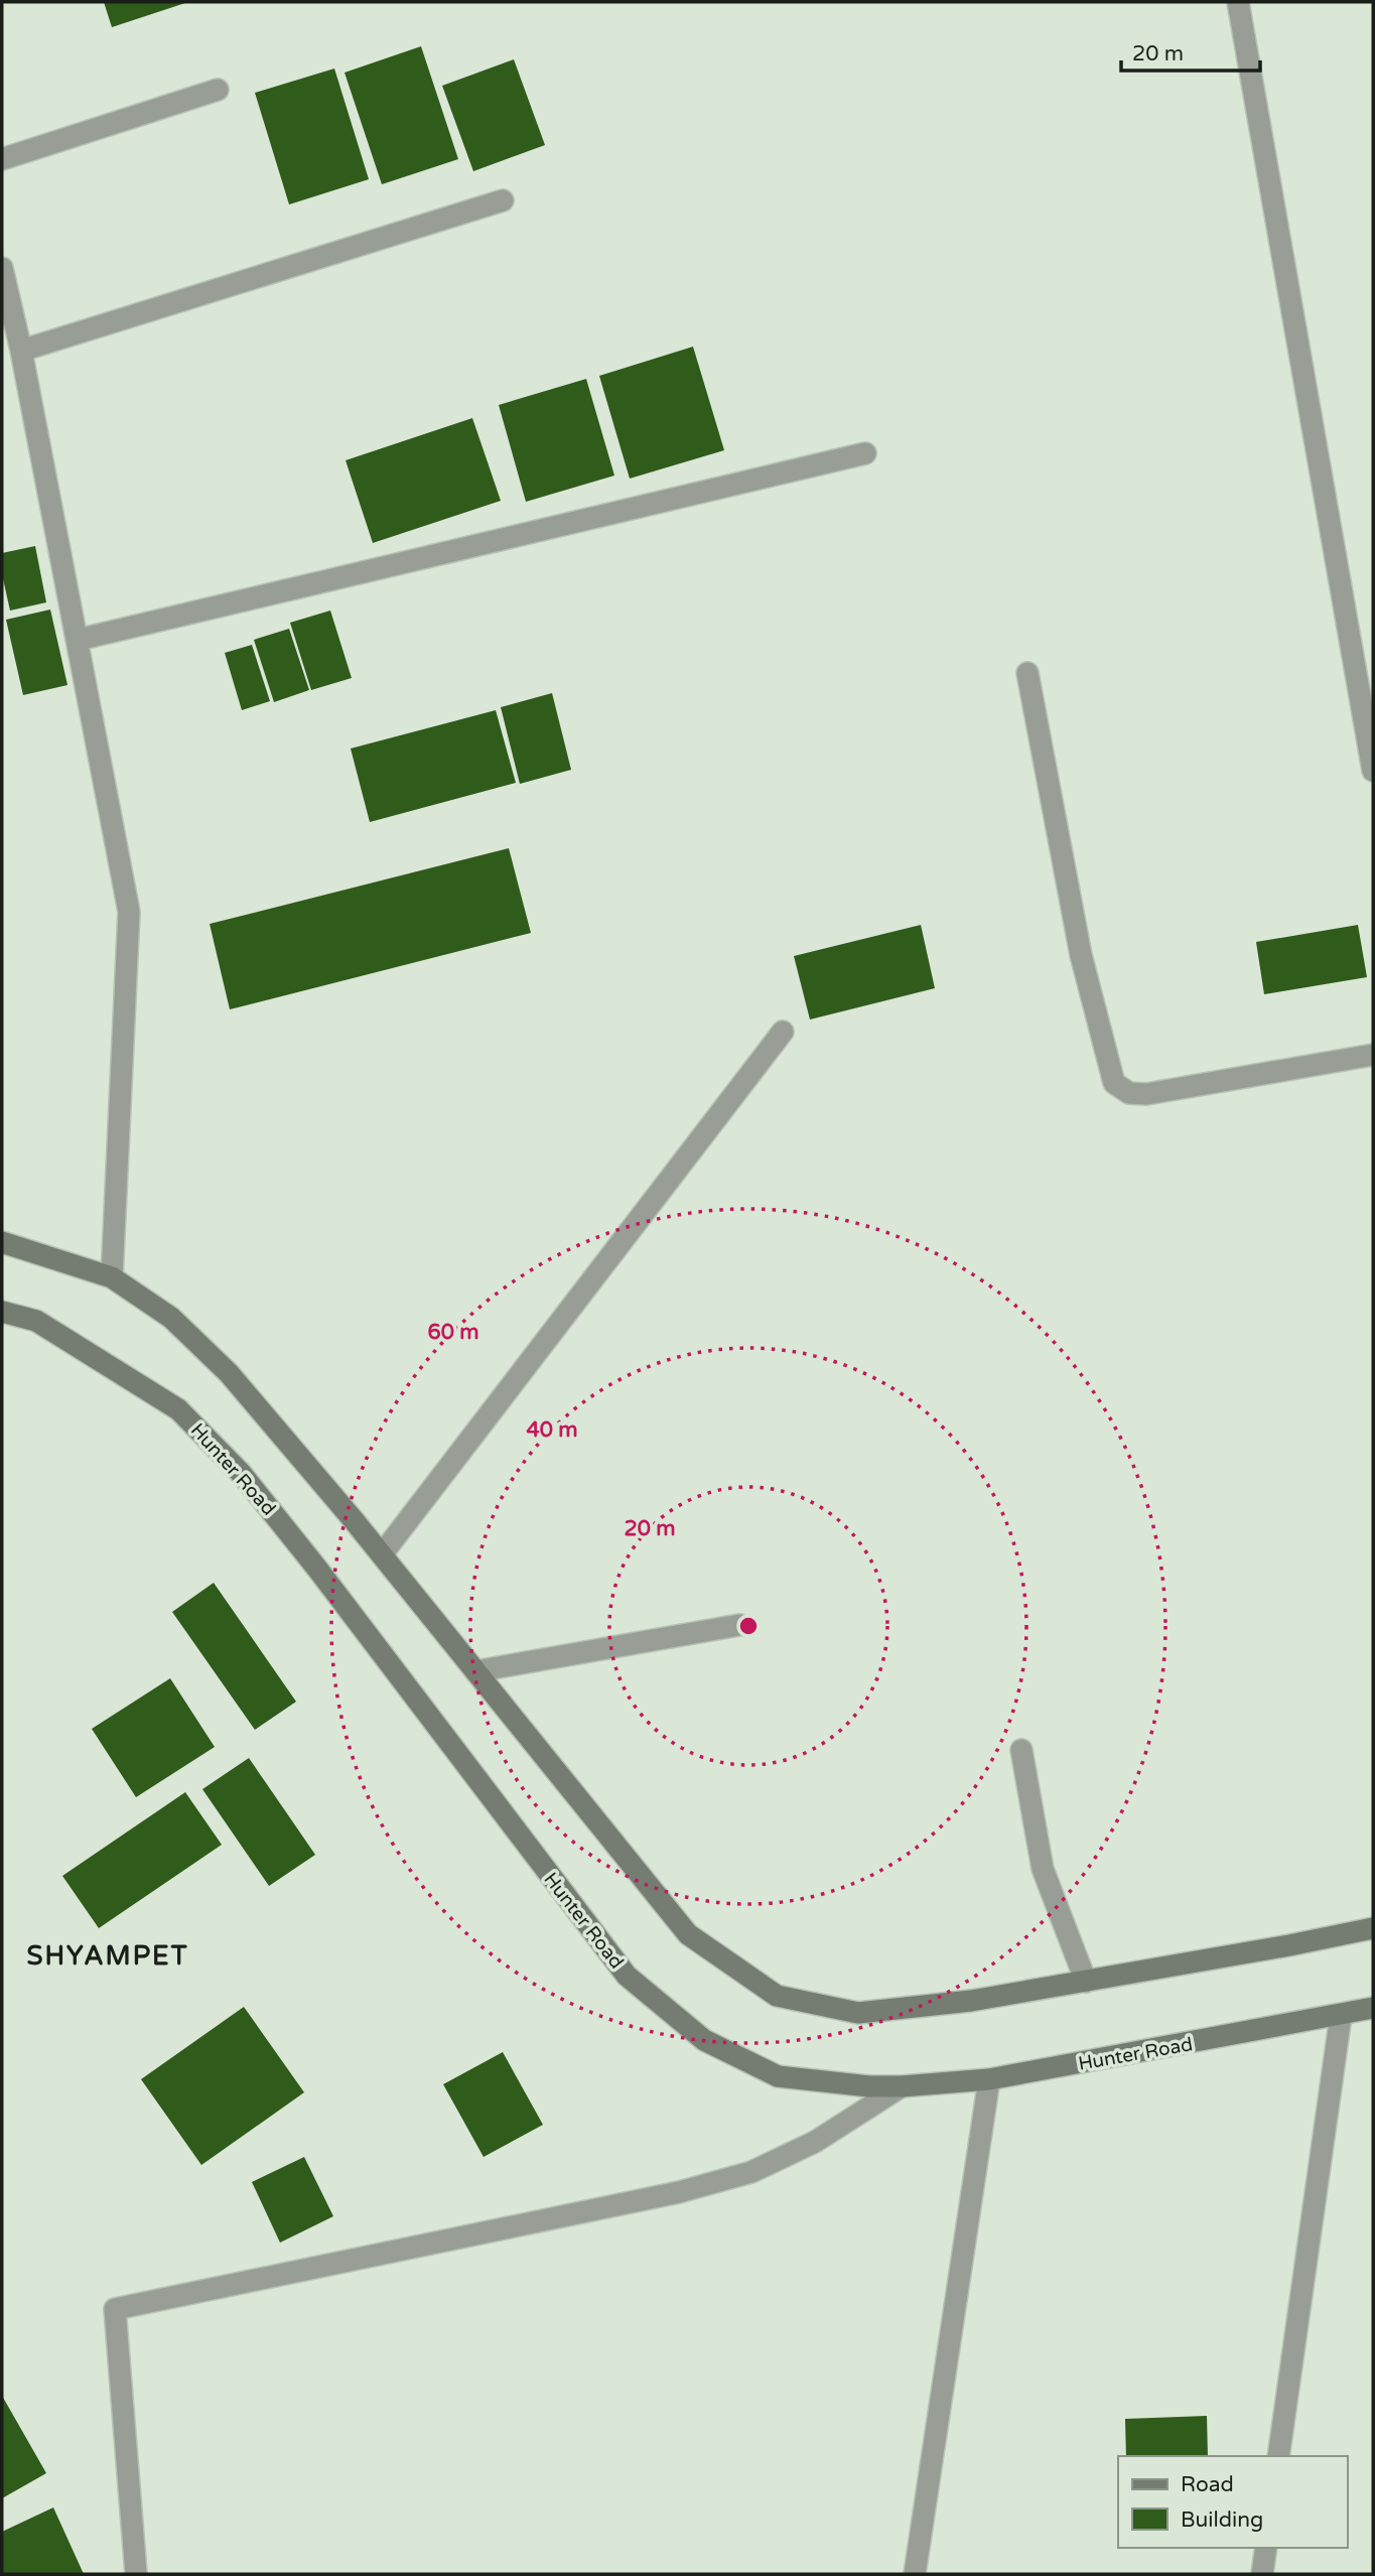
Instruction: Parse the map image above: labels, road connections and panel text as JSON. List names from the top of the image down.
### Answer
{
  "streets": {
    "main road": ["Hunter Road"]
  },
  "districts": ["SHYAMPET"],
  "legend": ["Road", "Building"],
  "scale_bar": "20 m",
  "rings": ["60 m", "40 m", "20 m"]
}
